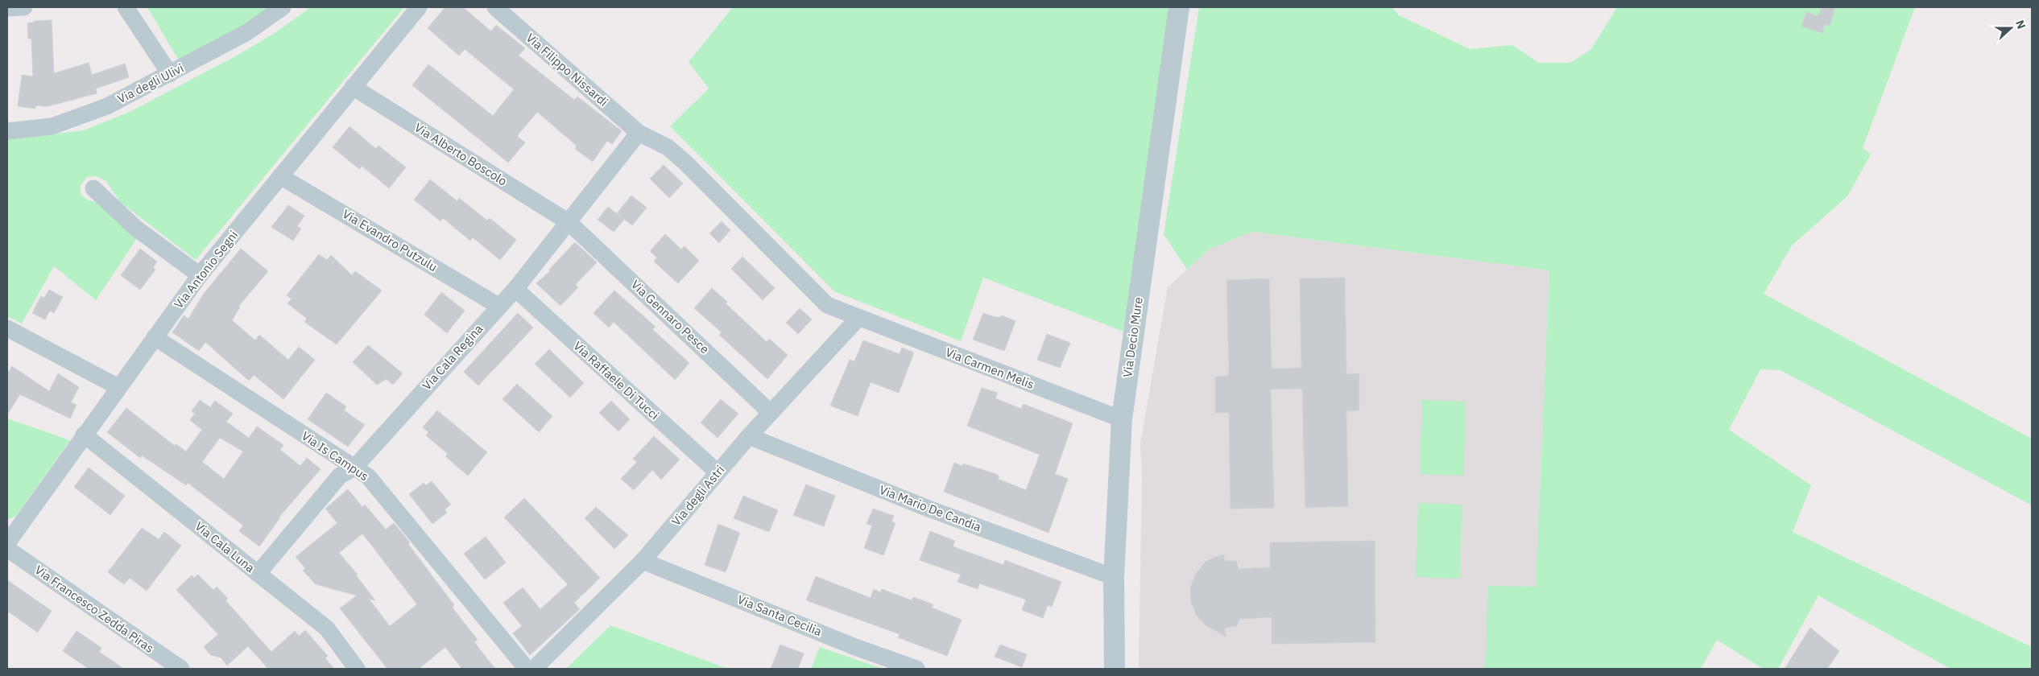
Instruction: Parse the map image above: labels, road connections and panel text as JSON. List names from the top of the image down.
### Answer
{
  "streets": {
    "street": [
      "Via Filippo Nissardi",
      "Via degli Ulivi",
      "Via Alberto Boscolo",
      "Via Evandro Putzulu",
      "Via Antonio Segni",
      "Via Gennaro Pesce",
      "Via Decio Mure",
      "Via Cala Regina",
      "Via Carmen Melis",
      "Via Raffaele Di Tucci",
      "Via Is Campus",
      "Via degli Astri",
      "Via Mario De Candia",
      "Via Cala Luna",
      "Via Francesco Zedda Piras",
      "Via Santa Cecilia"
    ]
  },
  "crossings": [
    ["Via Filippo Nissardi", "Via Cala Regina"],
    ["Via Filippo Nissardi", "Via Carmen Melis"],
    ["Via Filippo Nissardi", "Via degli Astri"],
    ["Via Alberto Boscolo", "Via Antonio Segni"],
    ["Via Alberto Boscolo", "Via Gennaro Pesce"],
    ["Via Alberto Boscolo", "Via Cala Regina"],
    ["Via Evandro Putzulu", "Via Antonio Segni"],
    ["Via Evandro Putzulu", "Via Cala Regina"],
    ["Via Antonio Segni", "Via Is Campus"],
    ["Via Antonio Segni", "Via Cala Luna"],
    ["Via Gennaro Pesce", "Via Cala Regina"],
    ["Via Gennaro Pesce", "Via degli Astri"],
    ["Via Decio Mure", "Via Carmen Melis"],
    ["Via Decio Mure", "Via Mario De Candia"],
    ["Via Cala Regina", "Via Raffaele Di Tucci"],
    ["Via Cala Regina", "Via Is Campus"],
    ["Via Cala Regina", "Via Cala Luna"],
    ["Via Carmen Melis", "Via degli Astri"],
    ["Via Raffaele Di Tucci", "Via degli Astri"],
    ["Via degli Astri", "Via Mario De Candia"],
    ["Via degli Astri", "Via Santa Cecilia"]
  ],
  "north": "right"
}
